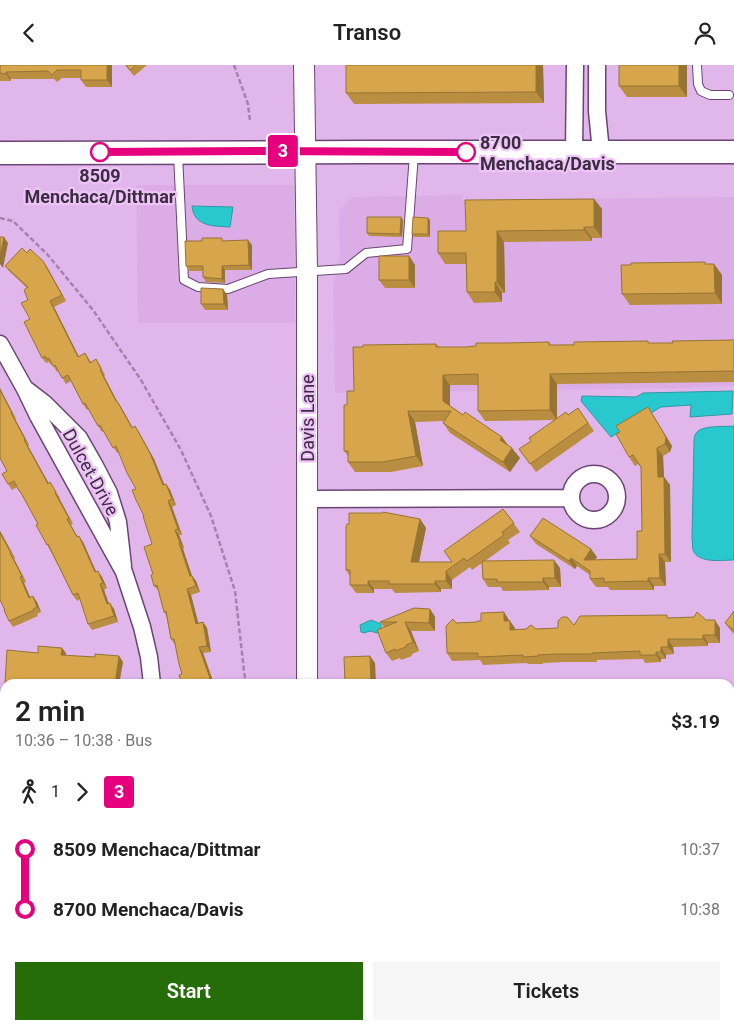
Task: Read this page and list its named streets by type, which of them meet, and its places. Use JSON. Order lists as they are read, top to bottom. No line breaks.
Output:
{"streets":{"street":["Davis Lane","Dulcet Drive"]},"places":["8509 Menchaca/Dittmar","8700 Menchaca/Davis"],"lines":["bus line 3"],"page":{"header":"Transo","on_map":"3","heading":["2 min","10:36 – 10:38 · Bus","$3.19"],"legs":["1","3"],"list":[{"name":"8509 Menchaca/Dittmar","value":"10:37"},{"name":"8700 Menchaca/Davis","value":"10:38"}],"buttons":["Start","Tickets"]}}
